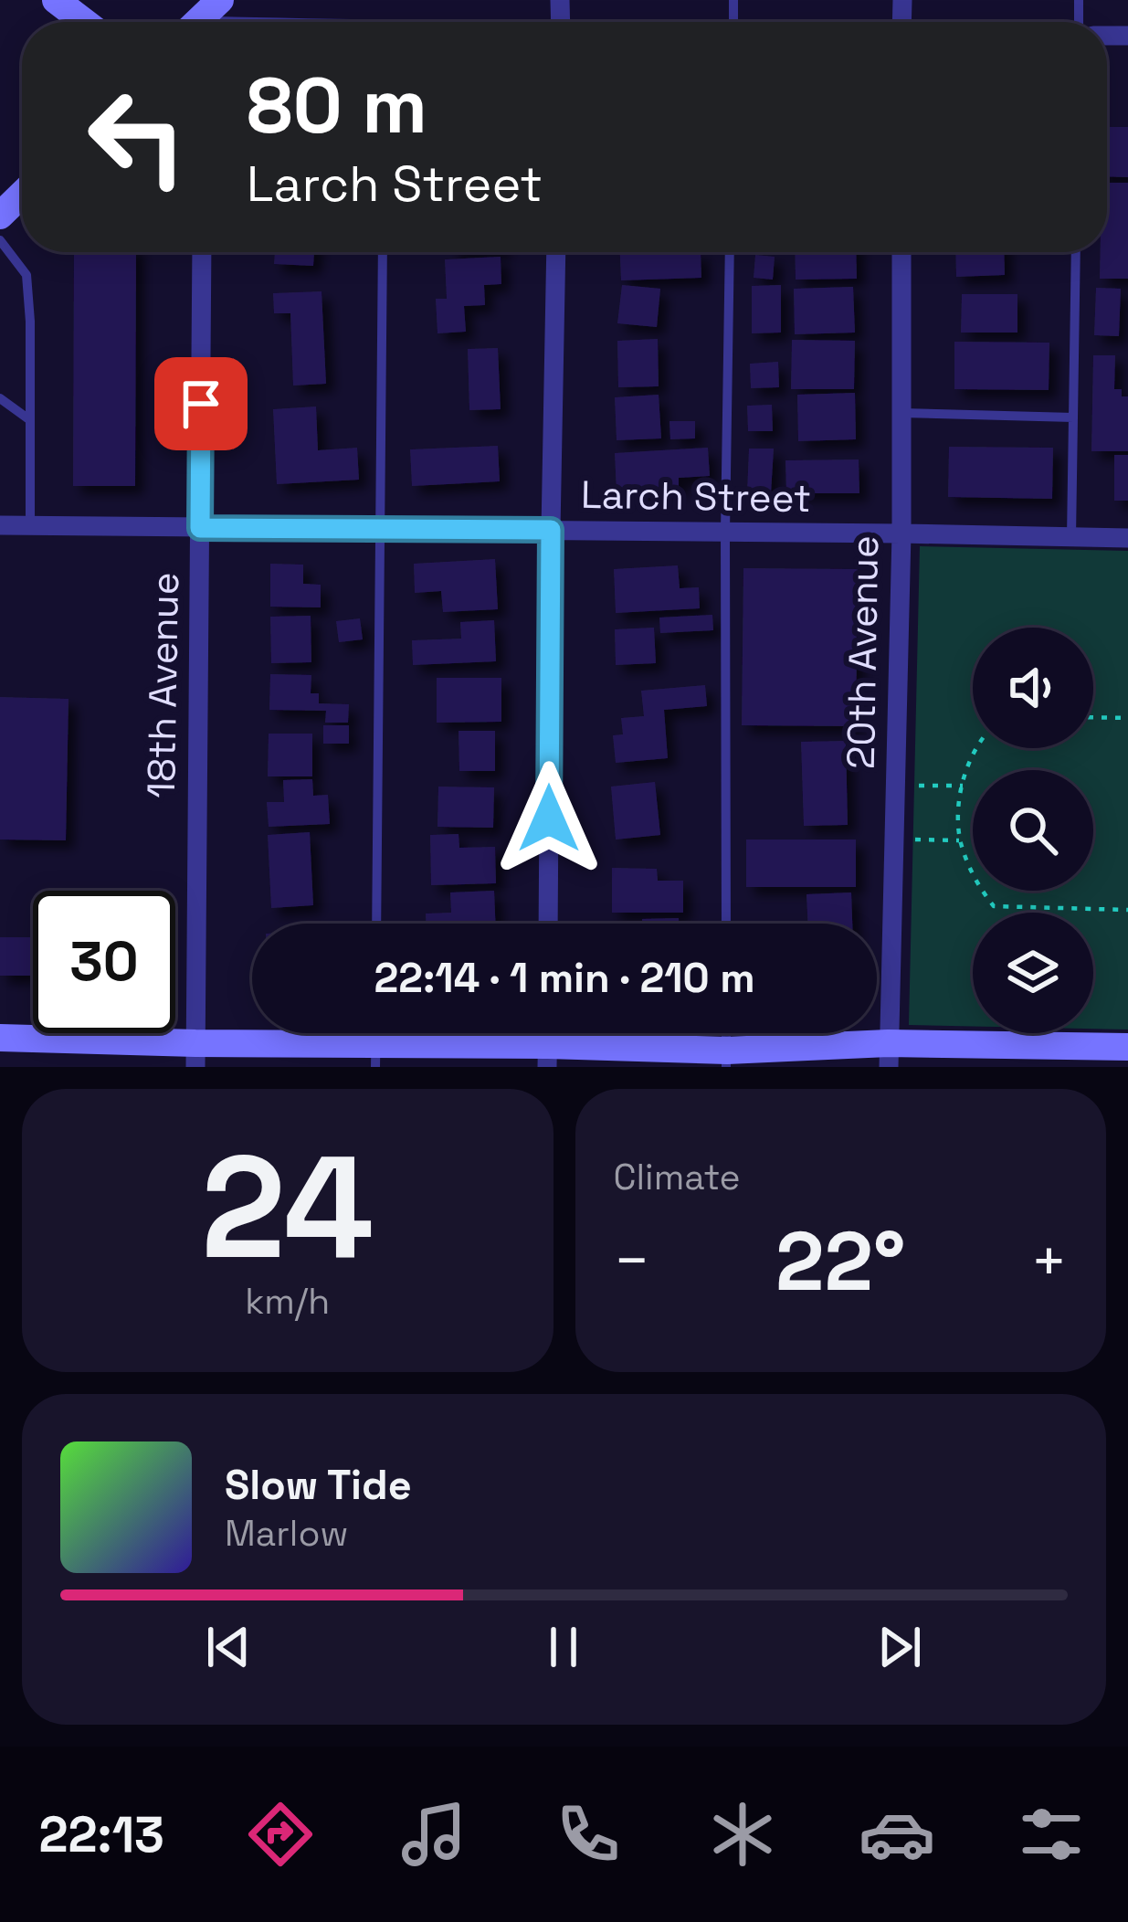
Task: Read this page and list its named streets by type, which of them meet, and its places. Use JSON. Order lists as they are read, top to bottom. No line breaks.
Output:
{"streets":{"street":["Larch Street","20th Avenue","18th Avenue"]},"crossings":[["Larch Street","20th Avenue"],["Larch Street","18th Avenue"]],"page":{"turn":["80 m","Larch Street"],"limit":"30","trip":"22:14 · 1 min · 210 m","tile":[["24","km/h"],"Climate"],"heat":["−","22°","+"],"song":["Slow Tide","Marlow"],"tabs":"22:13"}}
